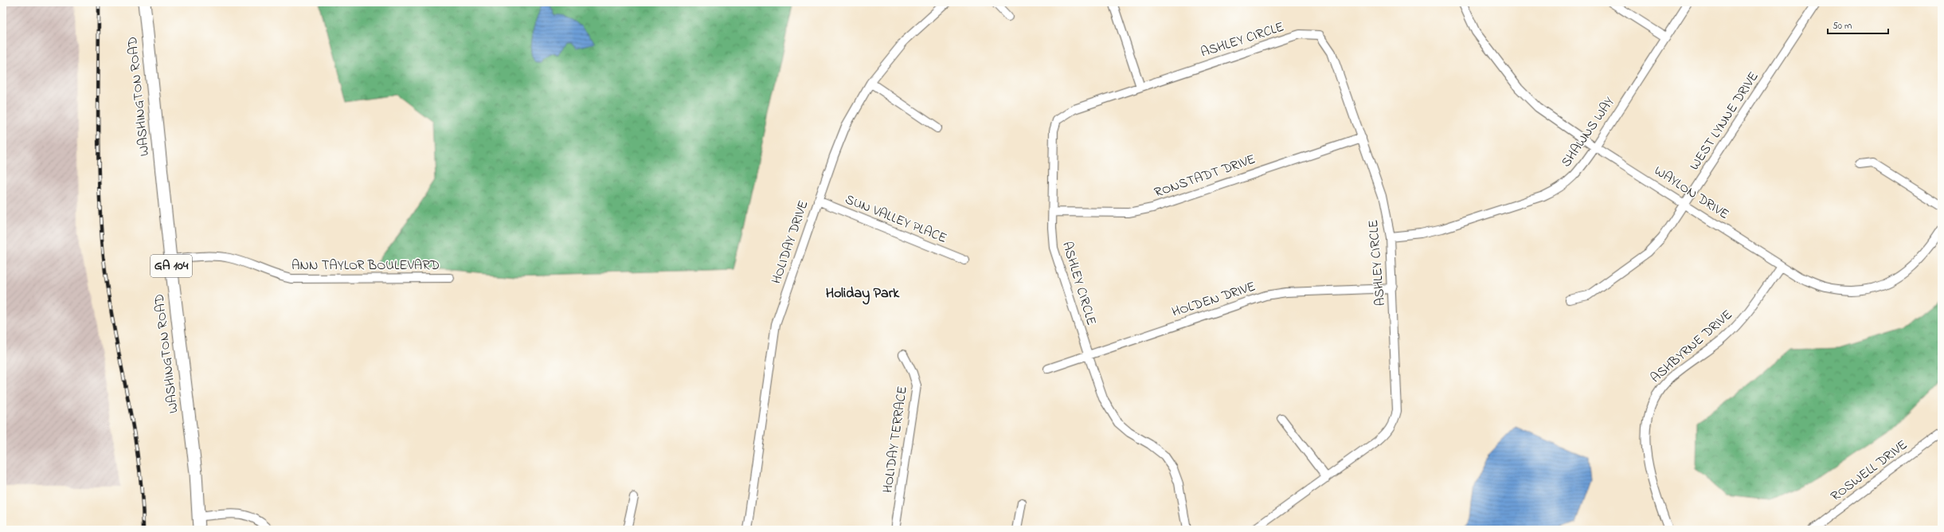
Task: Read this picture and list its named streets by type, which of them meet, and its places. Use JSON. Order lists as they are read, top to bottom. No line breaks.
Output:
{"streets":{"main road":["WASHINGTON ROAD","GA 104"],"street":["ASHLEY CIRCLE","WEST LYNNE DRIVE","SHAWNS WAY","RONSTADT DRIVE","WAYLON DRIVE","SUN VALLEY PLACE","HOLIDAY DRIVE","ANN TAYLOR BOULEVARD","HOLDEN DRIVE","ASHBYRNE DRIVE","HOLIDAY TERRACE","ROSWELL DRIVE"]},"crossings":[["ASHLEY CIRCLE","SHAWNS WAY"],["ASHLEY CIRCLE","RONSTADT DRIVE"],["ASHLEY CIRCLE","HOLDEN DRIVE"],["WASHINGTON ROAD","ANN TAYLOR BOULEVARD"],["WEST LYNNE DRIVE","WAYLON DRIVE"],["SHAWNS WAY","WAYLON DRIVE"],["WAYLON DRIVE","ASHBYRNE DRIVE"],["SUN VALLEY PLACE","HOLIDAY DRIVE"]],"districts":["Holiday Park"],"scale_bar":"50 m"}
